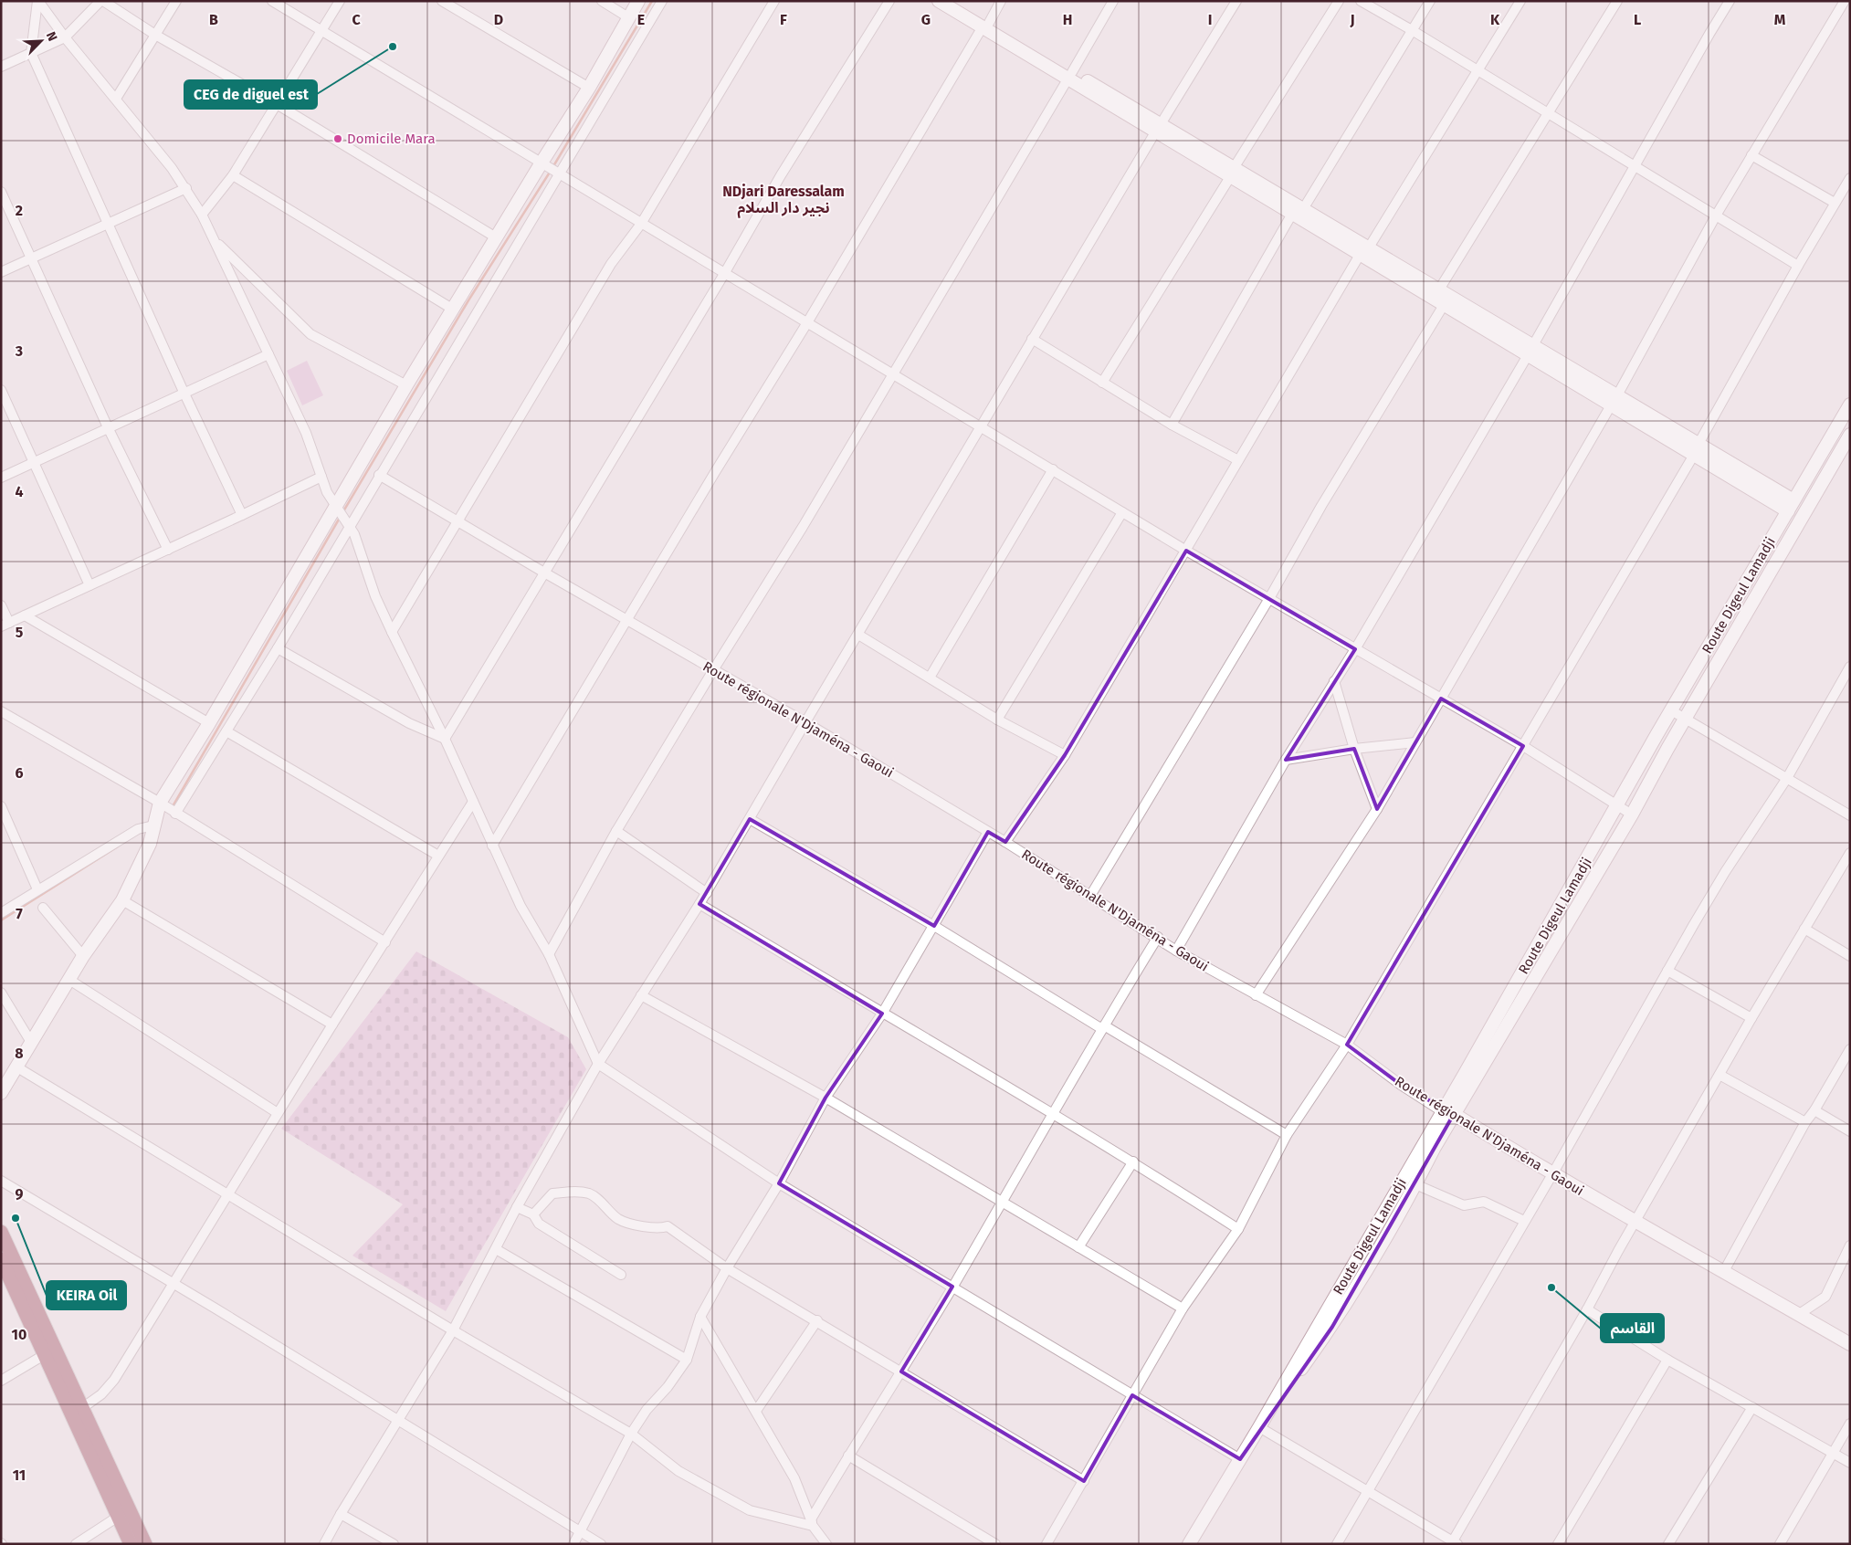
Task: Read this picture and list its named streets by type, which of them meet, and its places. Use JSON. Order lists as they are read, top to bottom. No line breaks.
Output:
{"streets":{"street":["Route Digeul Lamadji","Route régionale N'Djaména - Gaoui"]},"crossings":[["Route Digeul Lamadji","Route régionale N'Djaména - Gaoui"]],"districts":["NDjari Daressalam نجير دار السلام"],"places":["CEG de diguel est","Domicile Mara","KEIRA Oil","القاسم"],"north":"top right","grid":{"columns":["B","C","D","E","F","G","H","I","J","K","L","M"],"rows":["2","3","4","5","6","7","8","9","10","11"]}}
